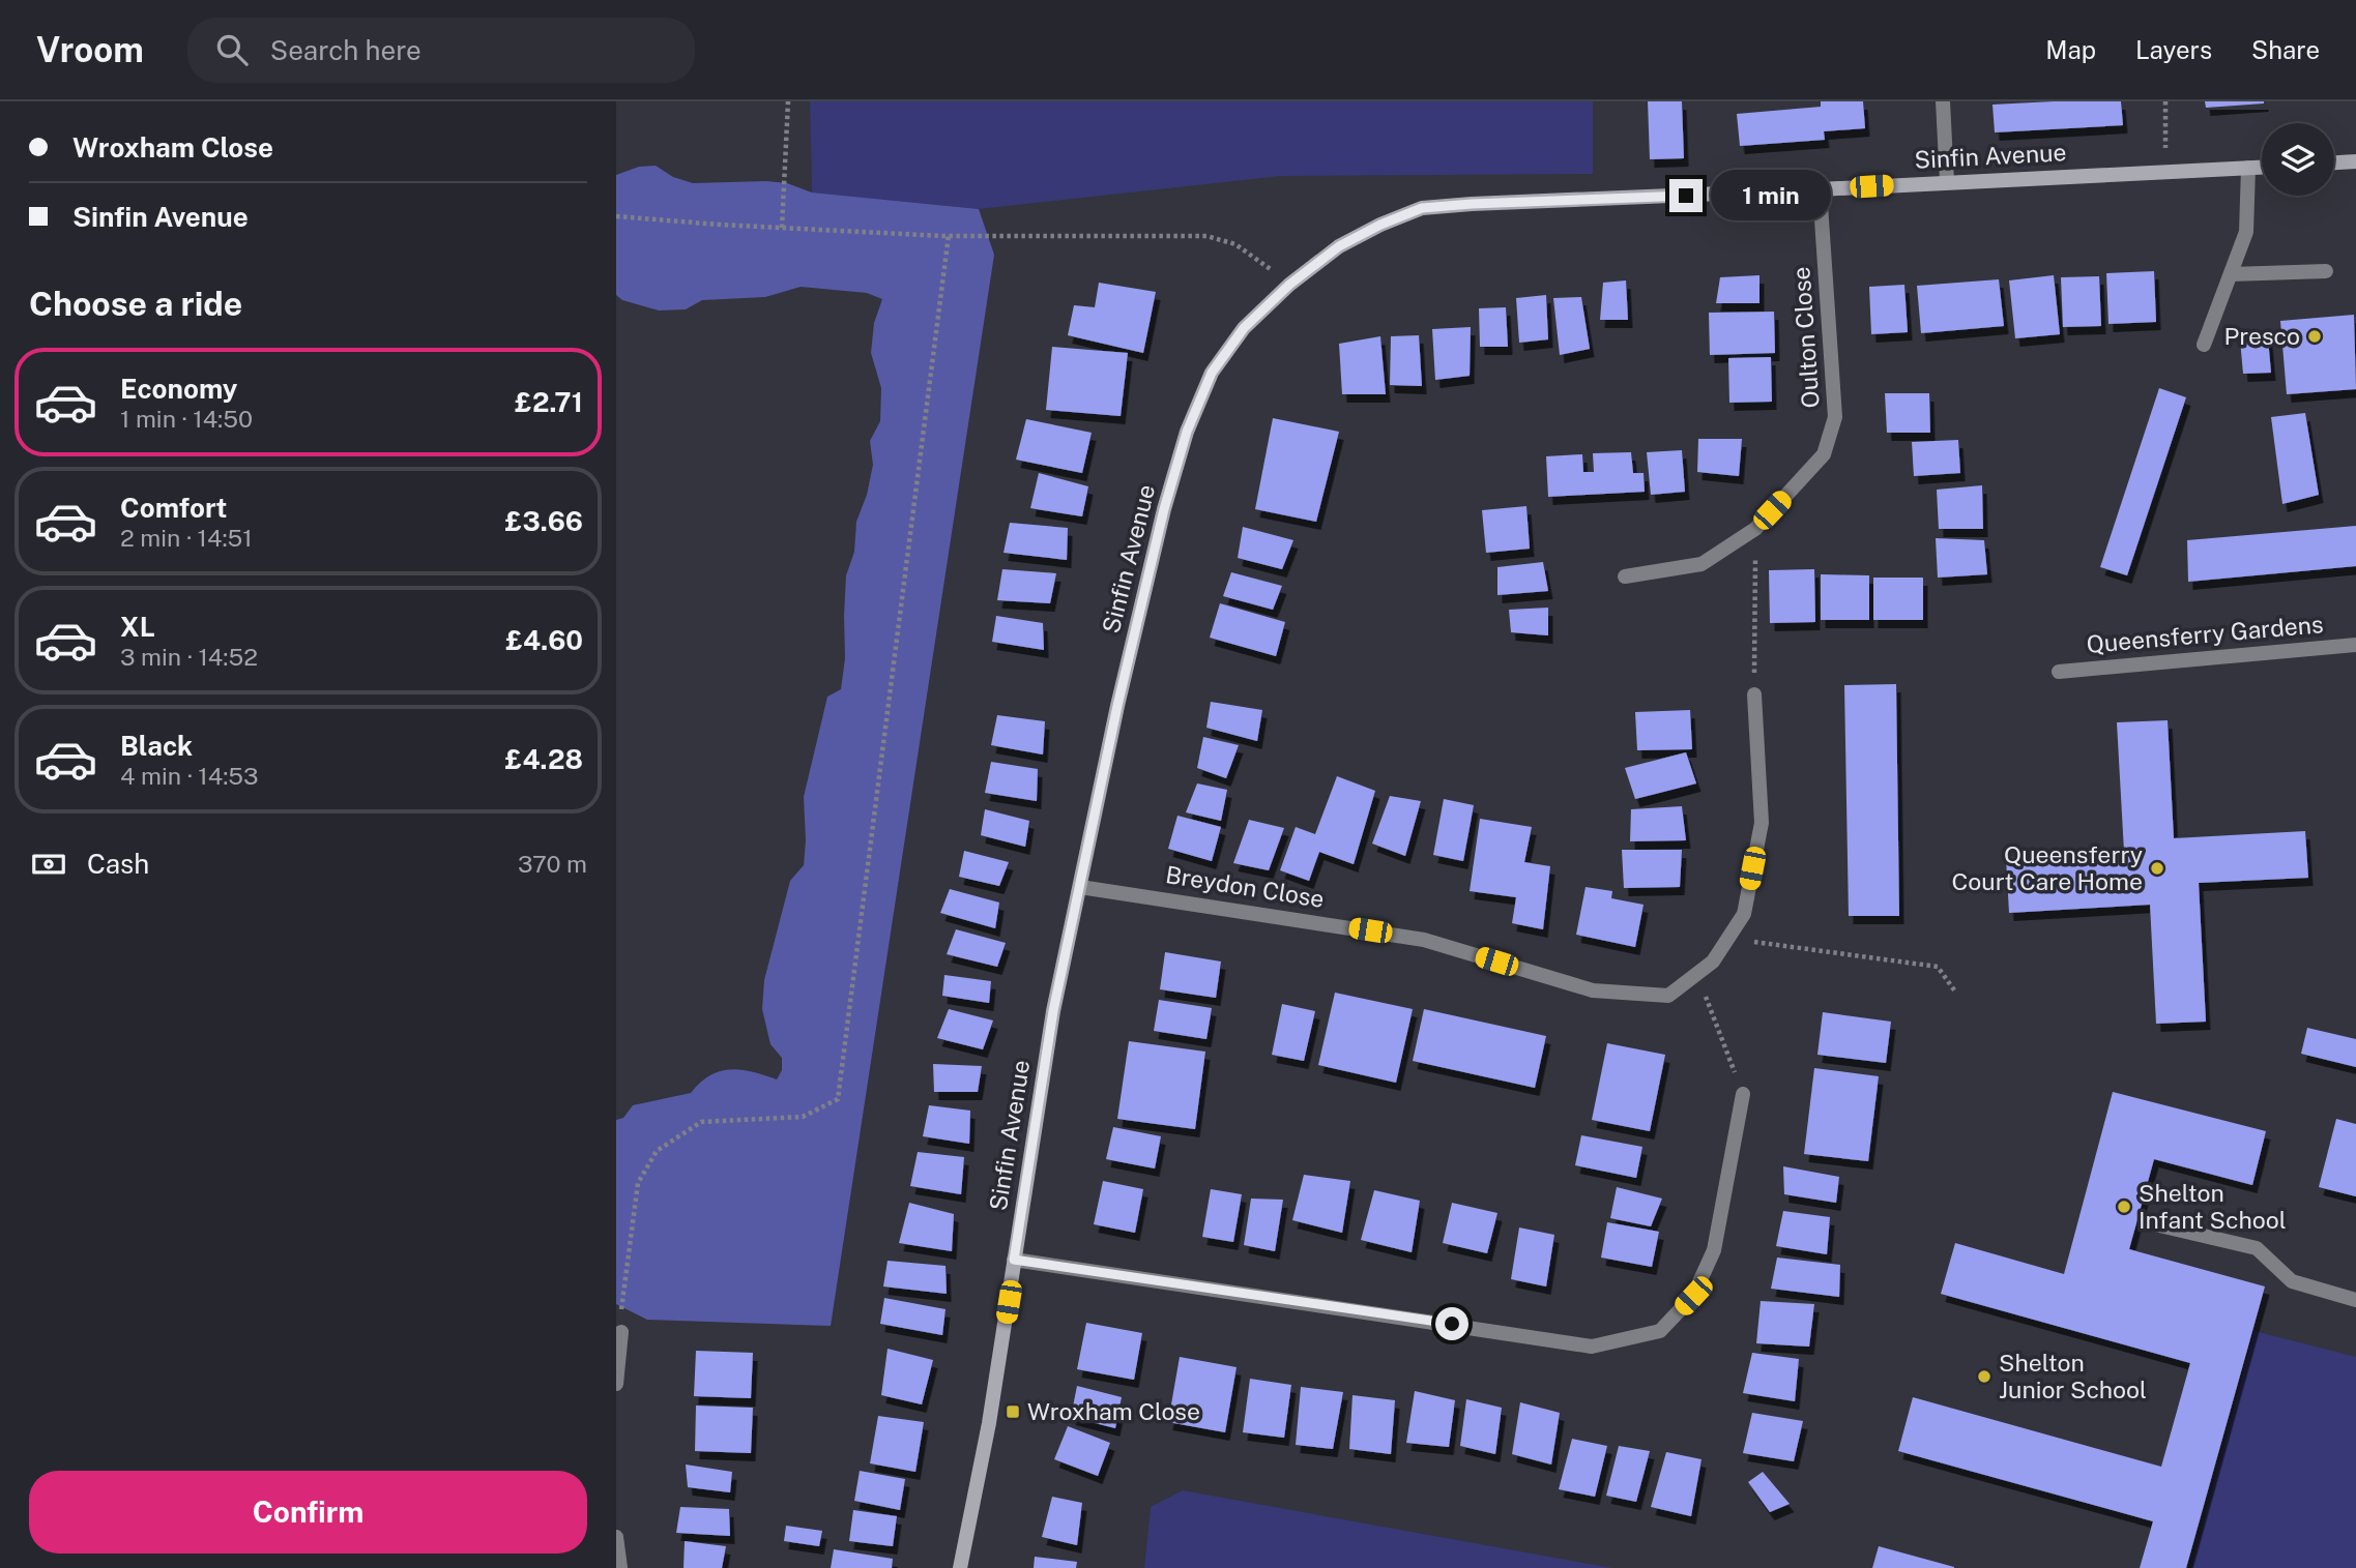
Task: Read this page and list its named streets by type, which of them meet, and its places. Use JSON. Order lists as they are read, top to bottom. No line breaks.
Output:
{"streets":{"street":["Sinfin Avenue","Oulton Close","Queensferry Gardens","Breydon Close"]},"crossings":[["Sinfin Avenue","Oulton Close"],["Sinfin Avenue","Breydon Close"]],"places":{"other":["Presco","Queensferry Court Care Home","Shelton Infant School","Shelton Junior School"],"transit":["Wroxham Close"]},"page":{"header":"Vroom","search":"Search here","nav":["Map","Layers","Share"],"banner":["Wroxham Close","Sinfin Avenue"],"bubble":"1 min","heading":"Choose a ride","list":[{"name":"Economy","note":"1 min · 14:50","value":"£2.71"},{"name":"Comfort","note":"2 min · 14:51","value":"£3.66"},{"name":"XL","note":"3 min · 14:52","value":"£4.60"},{"name":"Black","note":"4 min · 14:53","value":"£4.28"}],"pay":["Cash","370 m"],"buttons":"Confirm"}}
